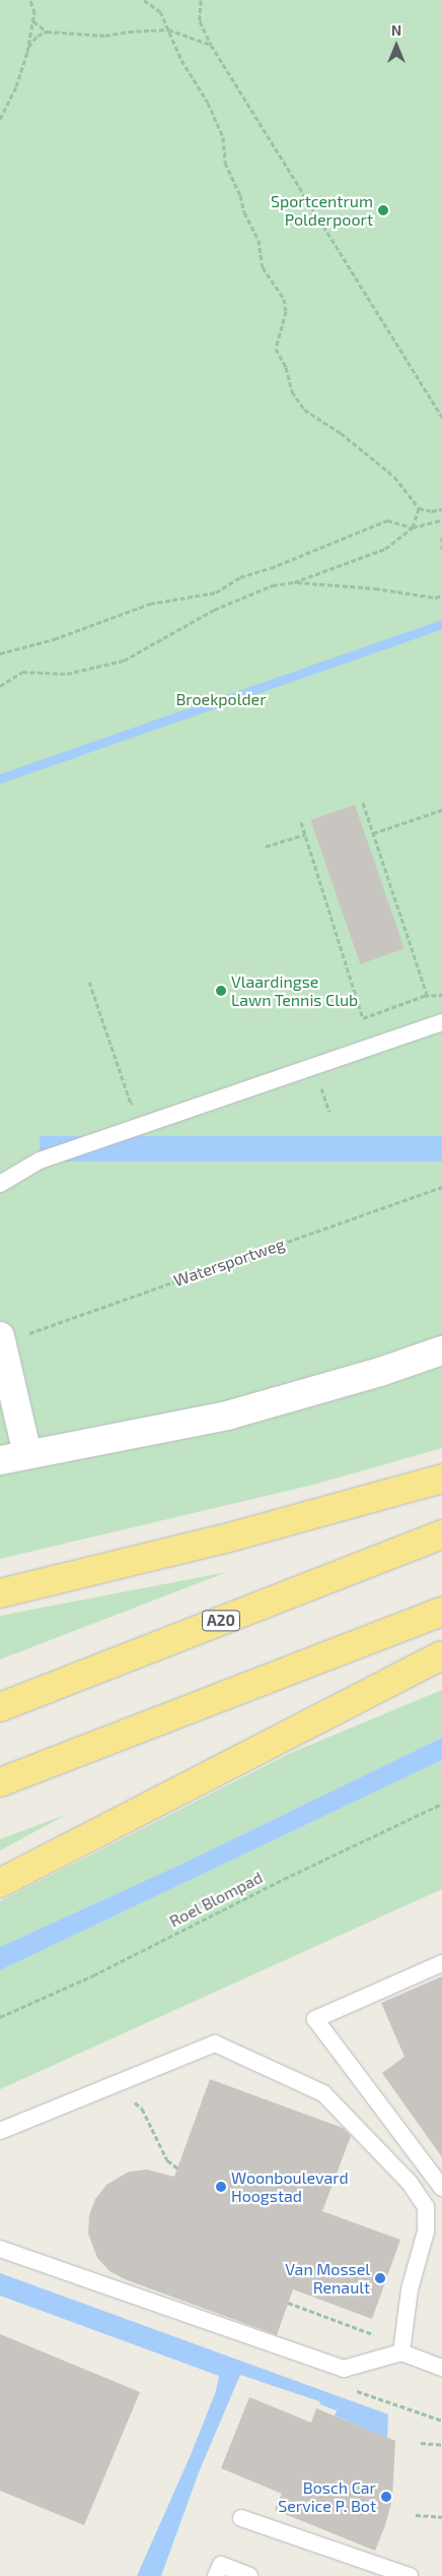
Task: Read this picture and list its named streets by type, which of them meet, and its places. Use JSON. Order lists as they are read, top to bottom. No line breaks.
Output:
{"streets":{"highway":["A20"],"path":["Watersportweg","Roel Blompad"]},"parks":["Broekpolder"],"places":["Sportcentrum Polderpoort","Vlaardingse Lawn Tennis Club","Woonboulevard Hoogstad","Van Mossel Renault","Bosch Car Service P. Bot"],"north":"top"}
